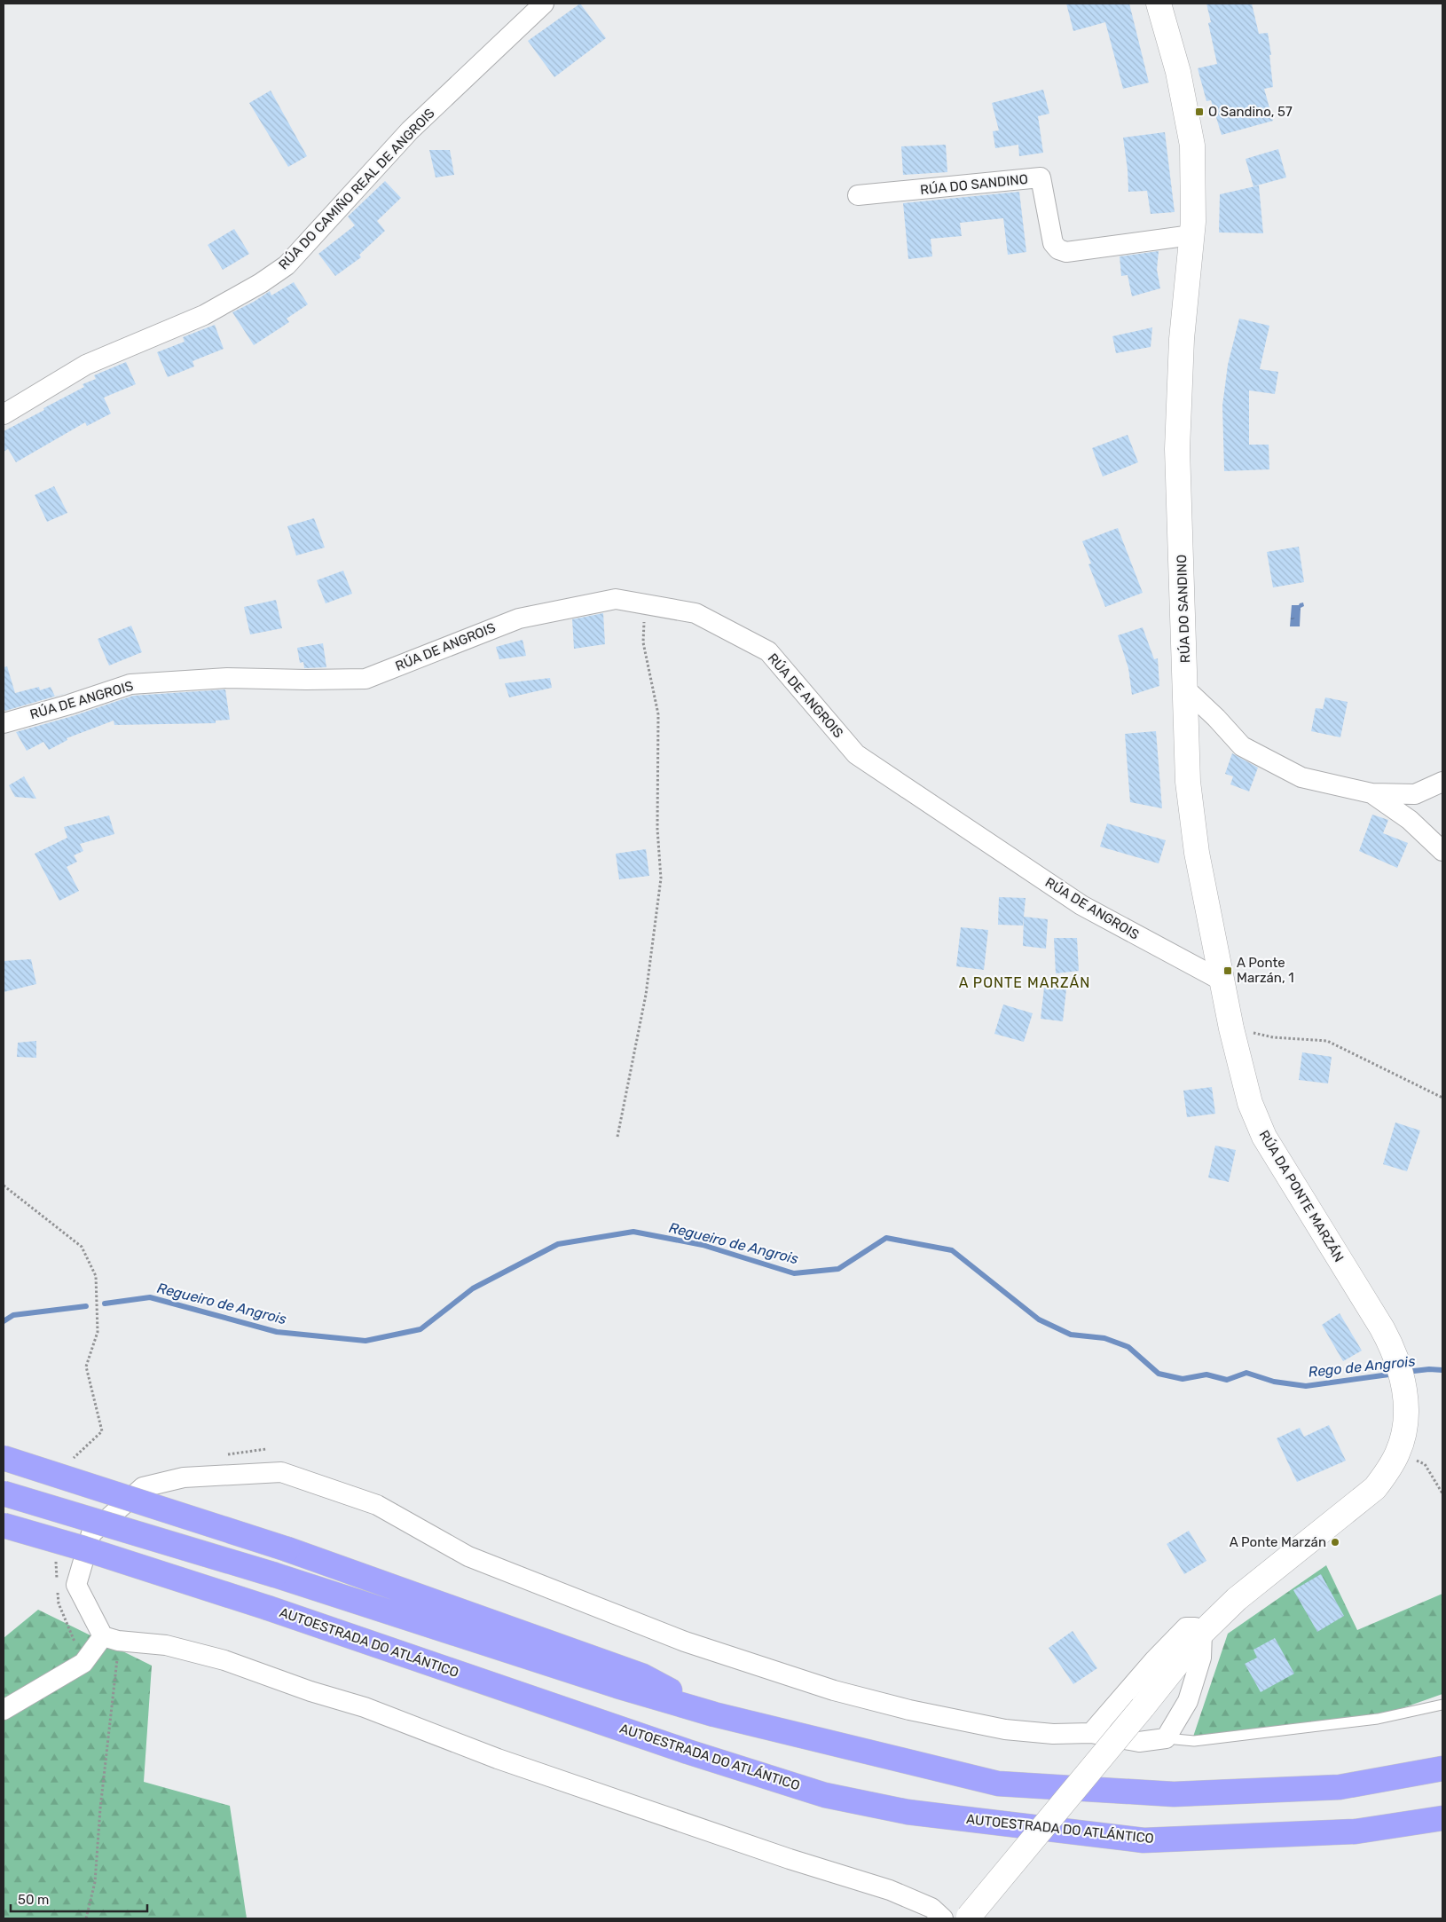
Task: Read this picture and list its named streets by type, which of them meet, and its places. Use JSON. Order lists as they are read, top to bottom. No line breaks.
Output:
{"streets":{"highway":["AUTOESTRADA DO ATLÁNTICO"],"street":["RÚA DO SANDINO","RÚA DO CAMIÑO REAL DE ANGROIS","RÚA DE ANGROIS","RÚA DA PONTE MARZÁN"]},"crossings":[["RÚA DO SANDINO","RÚA DE ANGROIS"],["RÚA DO SANDINO","RÚA DA PONTE MARZÁN"],["RÚA DE ANGROIS","RÚA DA PONTE MARZÁN"]],"districts":["A PONTE MARZÁN"],"water":["Regueiro de Angrois","Rego de Angrois"],"places":{"transit":["O Sandino, 57","A Ponte Marzán, 1"],"other":["A Ponte Marzán"]},"scale_bar":"50 m"}
